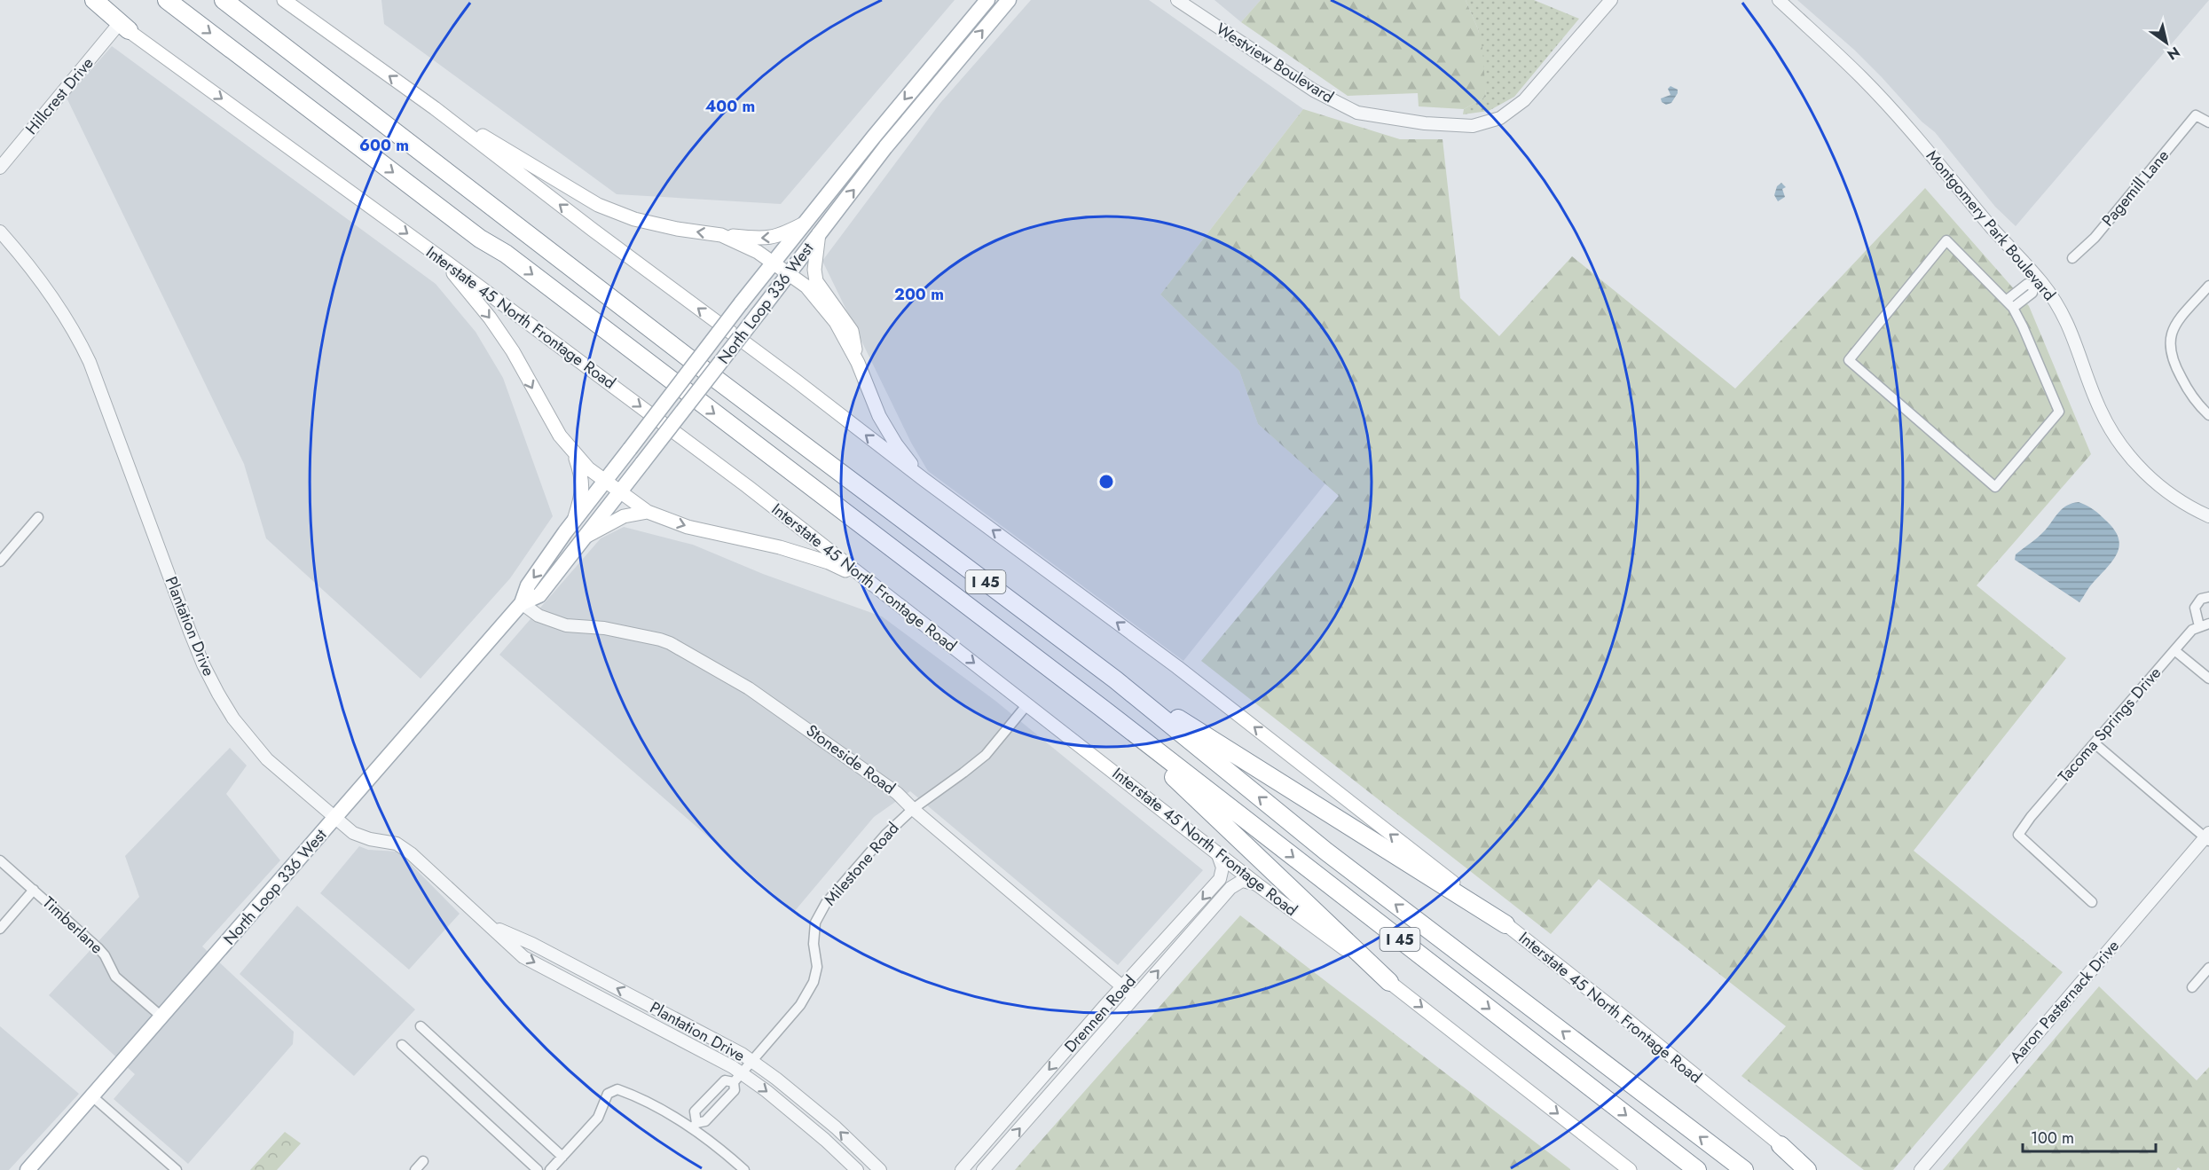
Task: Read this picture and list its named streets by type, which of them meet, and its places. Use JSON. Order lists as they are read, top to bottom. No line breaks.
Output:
{"streets":{"highway":["I 45"],"main road":["North Loop 336 West","Interstate 45 North Frontage Road"],"street":["Westview Boulevard","Hillcrest Drive","Pagemill Lane","Montgomery Park Boulevard","Plantation Drive","Tacoma Springs Drive","Stoneside Road","Milestone Road","Timberlane","Aaron Pasternack Drive","Drennen Road"]},"crossings":[["Hillcrest Drive","Interstate 45 North Frontage Road"],["North Loop 336 West","Plantation Drive"],["North Loop 336 West","Stoneside Road"],["North Loop 336 West","Timberlane"],["Interstate 45 North Frontage Road","Milestone Road"],["Interstate 45 North Frontage Road","Drennen Road"],["Plantation Drive","Milestone Road"],["Stoneside Road","Milestone Road"],["Stoneside Road","Drennen Road"]],"scale_bar":"100 m","north":"bottom right","rings":["400 m","600 m","200 m"]}
